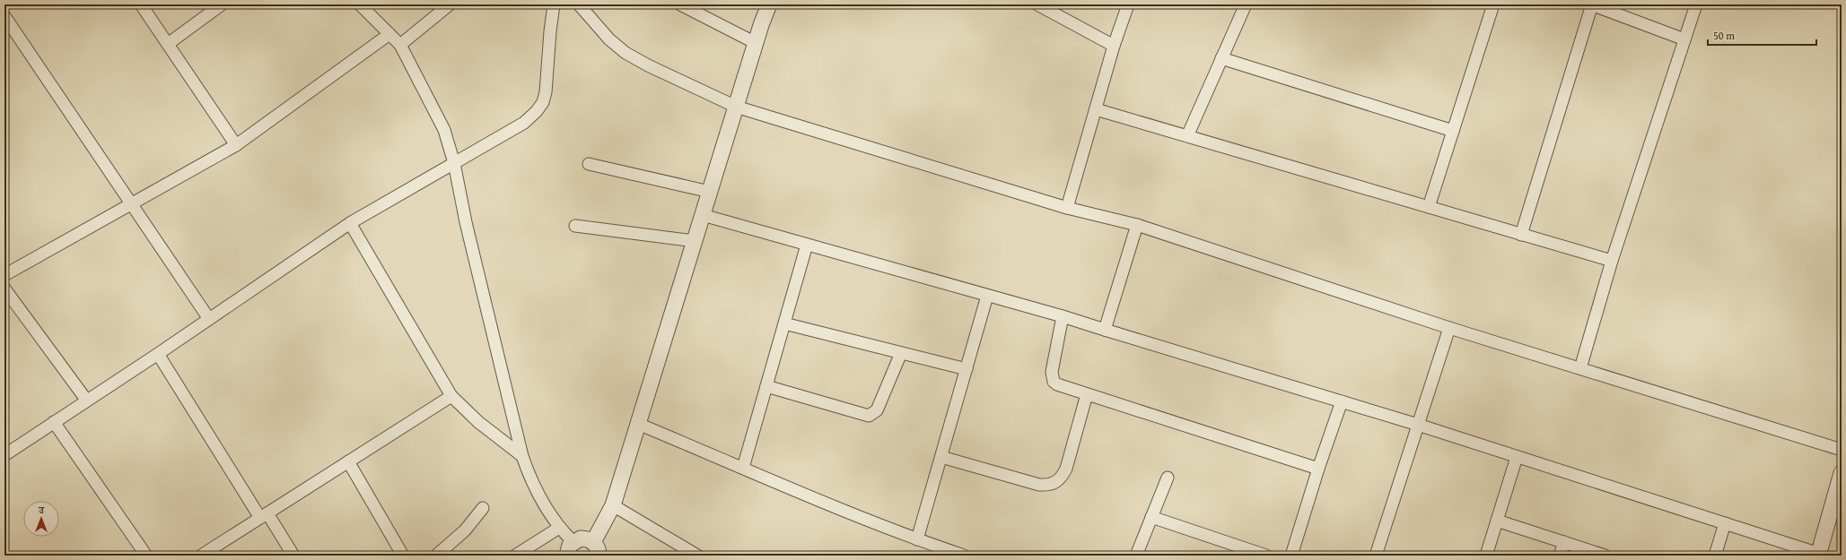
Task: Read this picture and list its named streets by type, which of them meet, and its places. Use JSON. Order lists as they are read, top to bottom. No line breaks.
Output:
{"scale_bar":"50 m","north":"top"}
